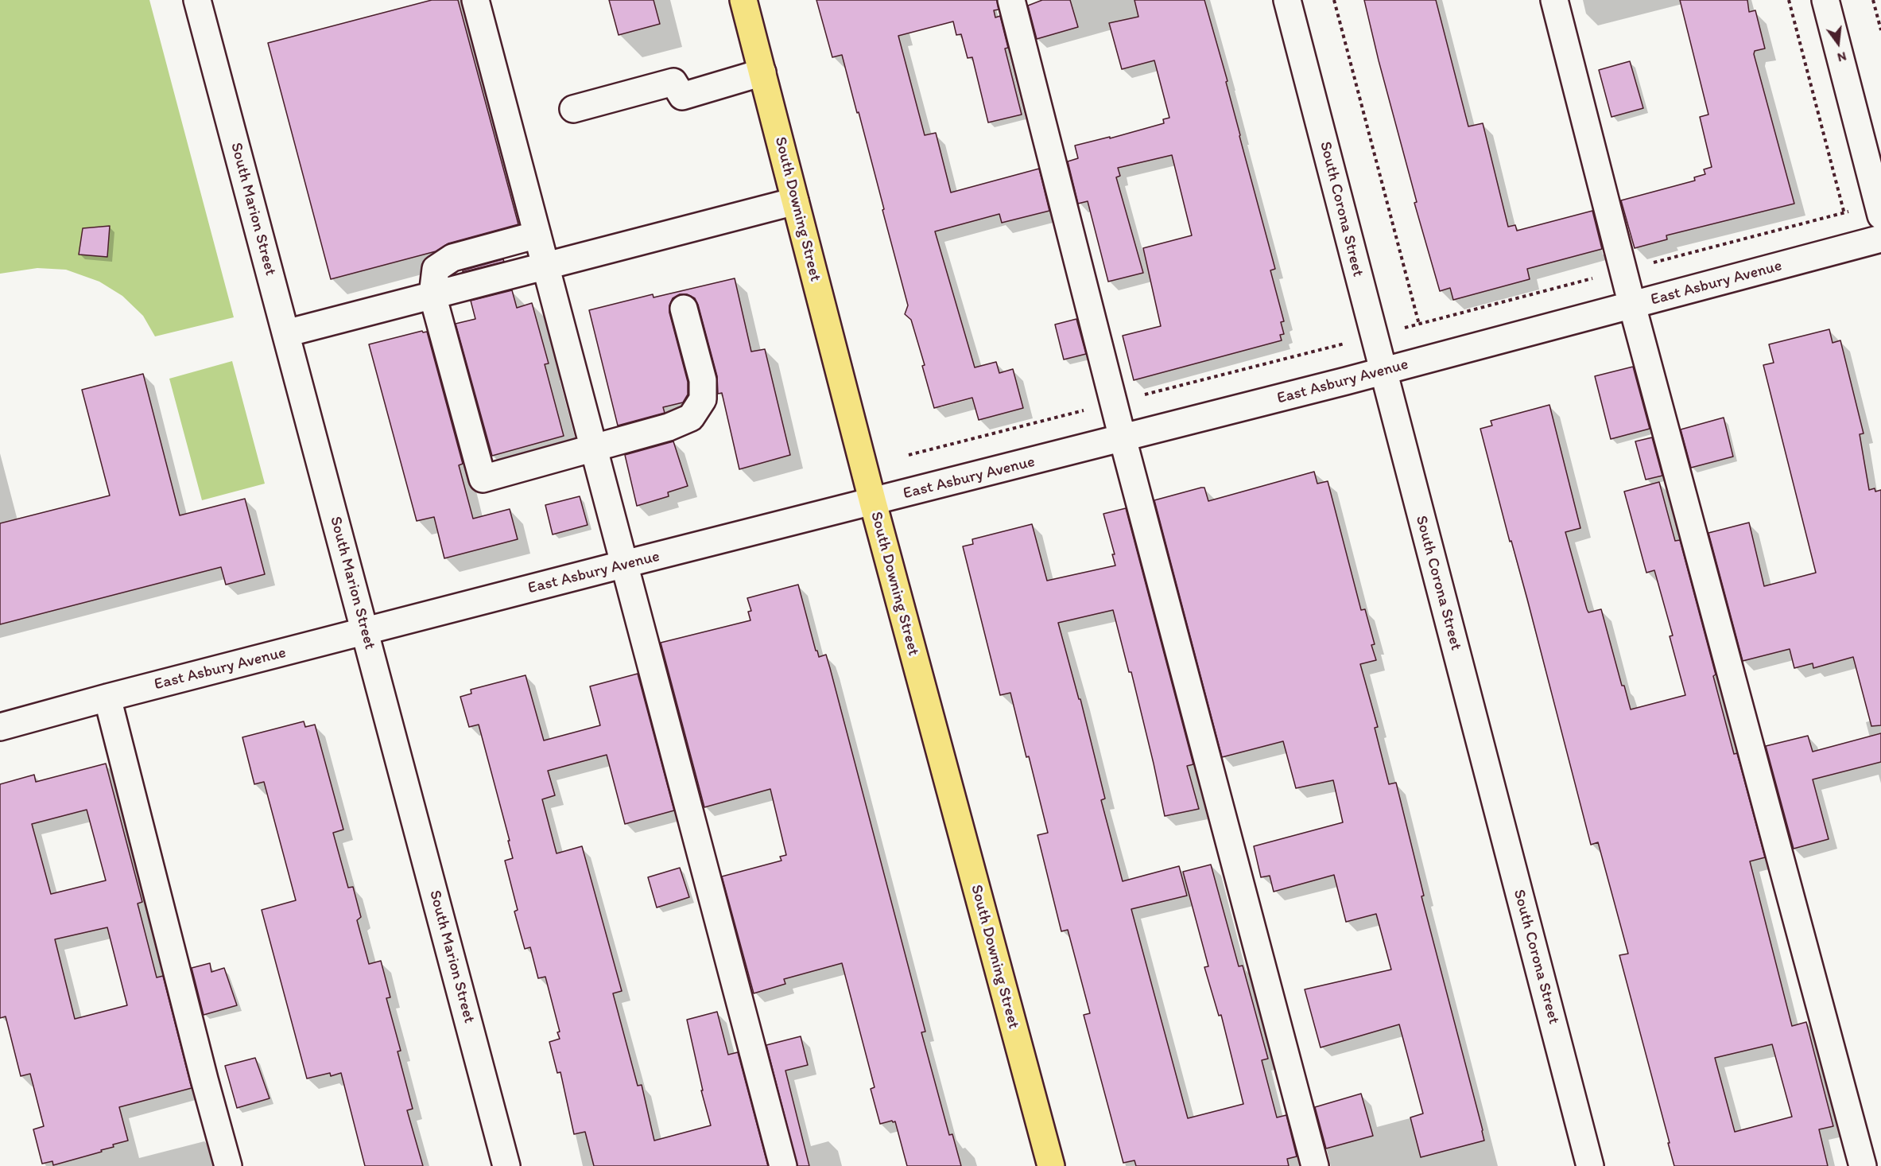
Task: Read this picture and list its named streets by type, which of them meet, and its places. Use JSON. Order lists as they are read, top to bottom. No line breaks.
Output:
{"streets":{"main road":["South Downing Street"],"street":["South Marion Street","South Corona Street","East Asbury Avenue"]},"crossings":[["South Marion Street","East Asbury Avenue"],["South Downing Street","East Asbury Avenue"],["South Corona Street","East Asbury Avenue"]],"north":"bottom"}
